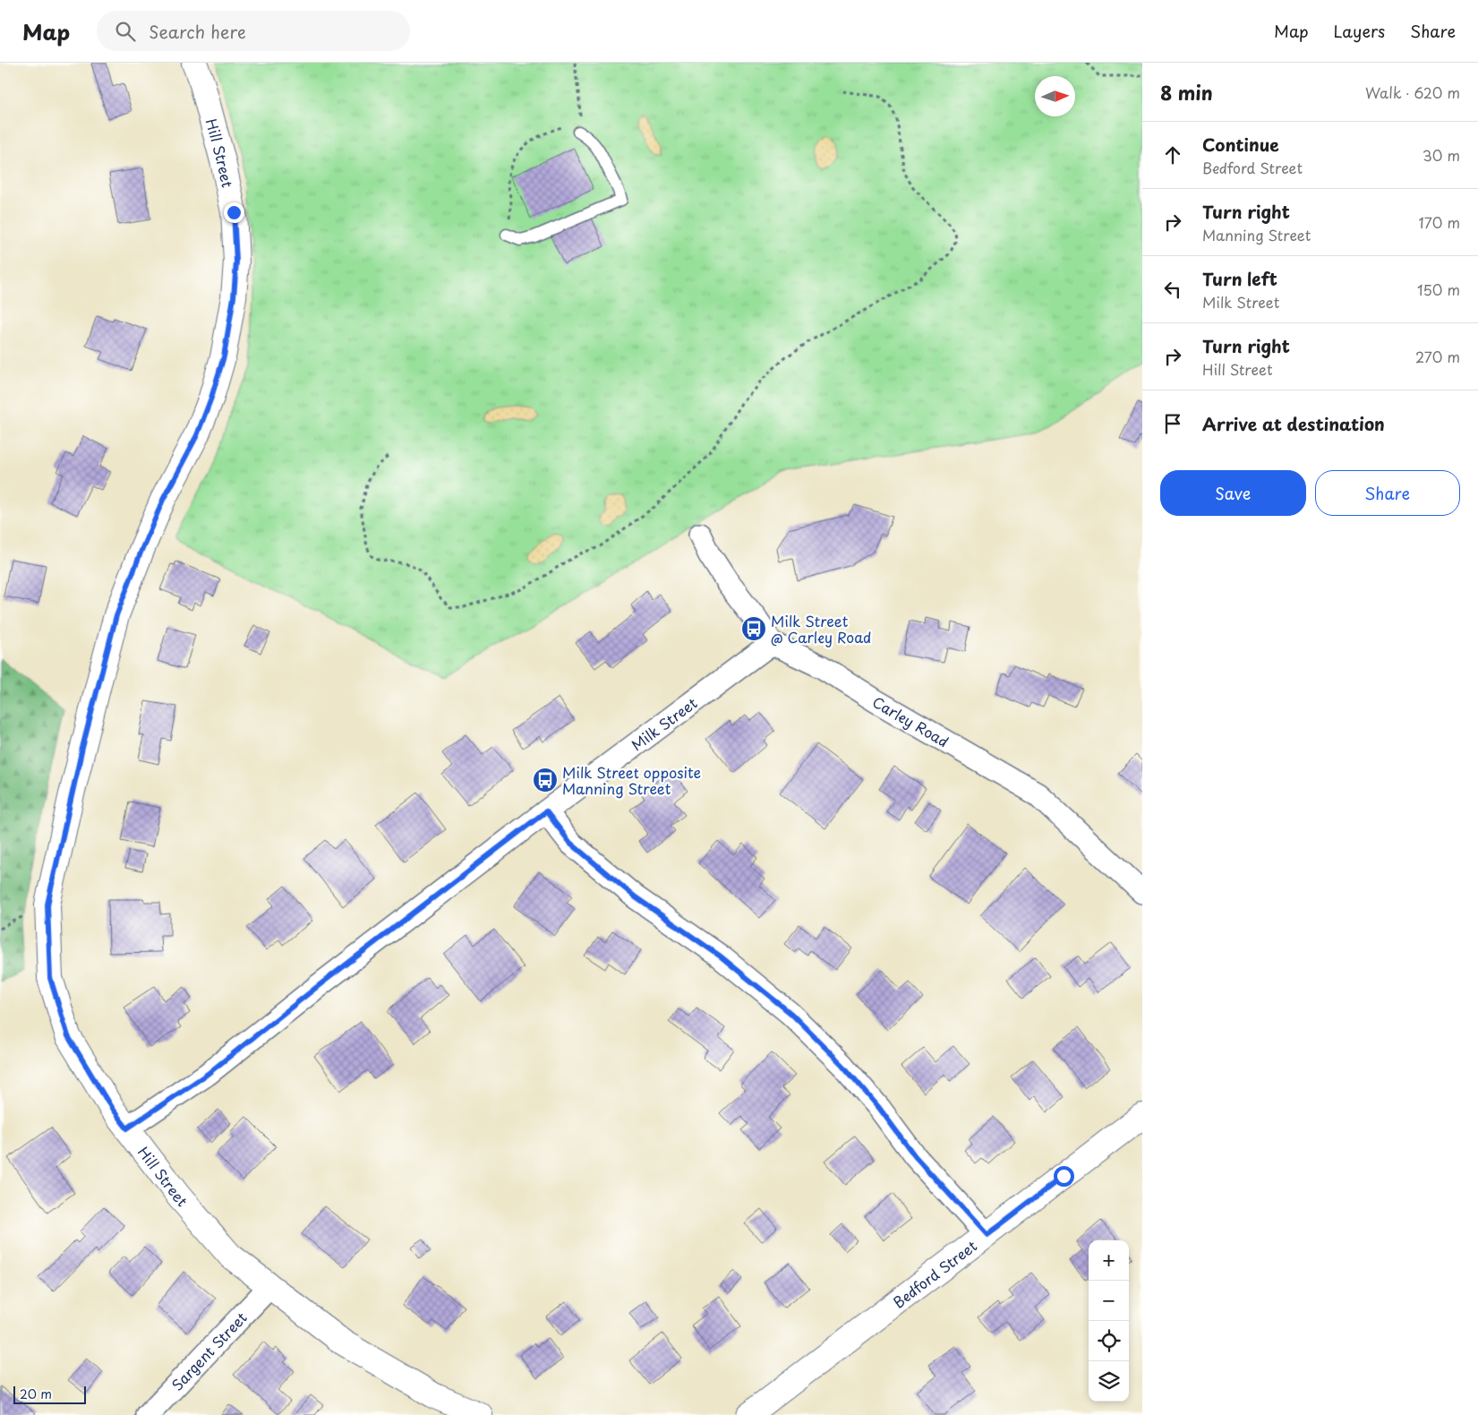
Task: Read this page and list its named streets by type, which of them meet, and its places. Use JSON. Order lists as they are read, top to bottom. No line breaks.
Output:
{"streets":{"street":["Hill Street","Carley Road","Milk Street","Bedford Street","Sargent Street"]},"crossings":[["Hill Street","Milk Street"],["Hill Street","Sargent Street"],["Carley Road","Milk Street"]],"places":{"bus stop":["Milk Street @ Carley Road","Milk Street opposite Manning Street"]},"scale_bar":"20 m","north":"right","page":{"header":"Map","search":"Search here","nav":["Map","Layers","Share"],"heading":["8 min","Walk · 620 m"],"list":[["Continue","Bedford Street","30 m"],["Turn right","Manning Street","170 m"],["Turn left","Milk Street","150 m"],["Turn right","Hill Street","270 m"],"Arrive at destination"],"buttons":["Save","Share"],"map_buttons":["+","−"],"scale":"20 m"}}
